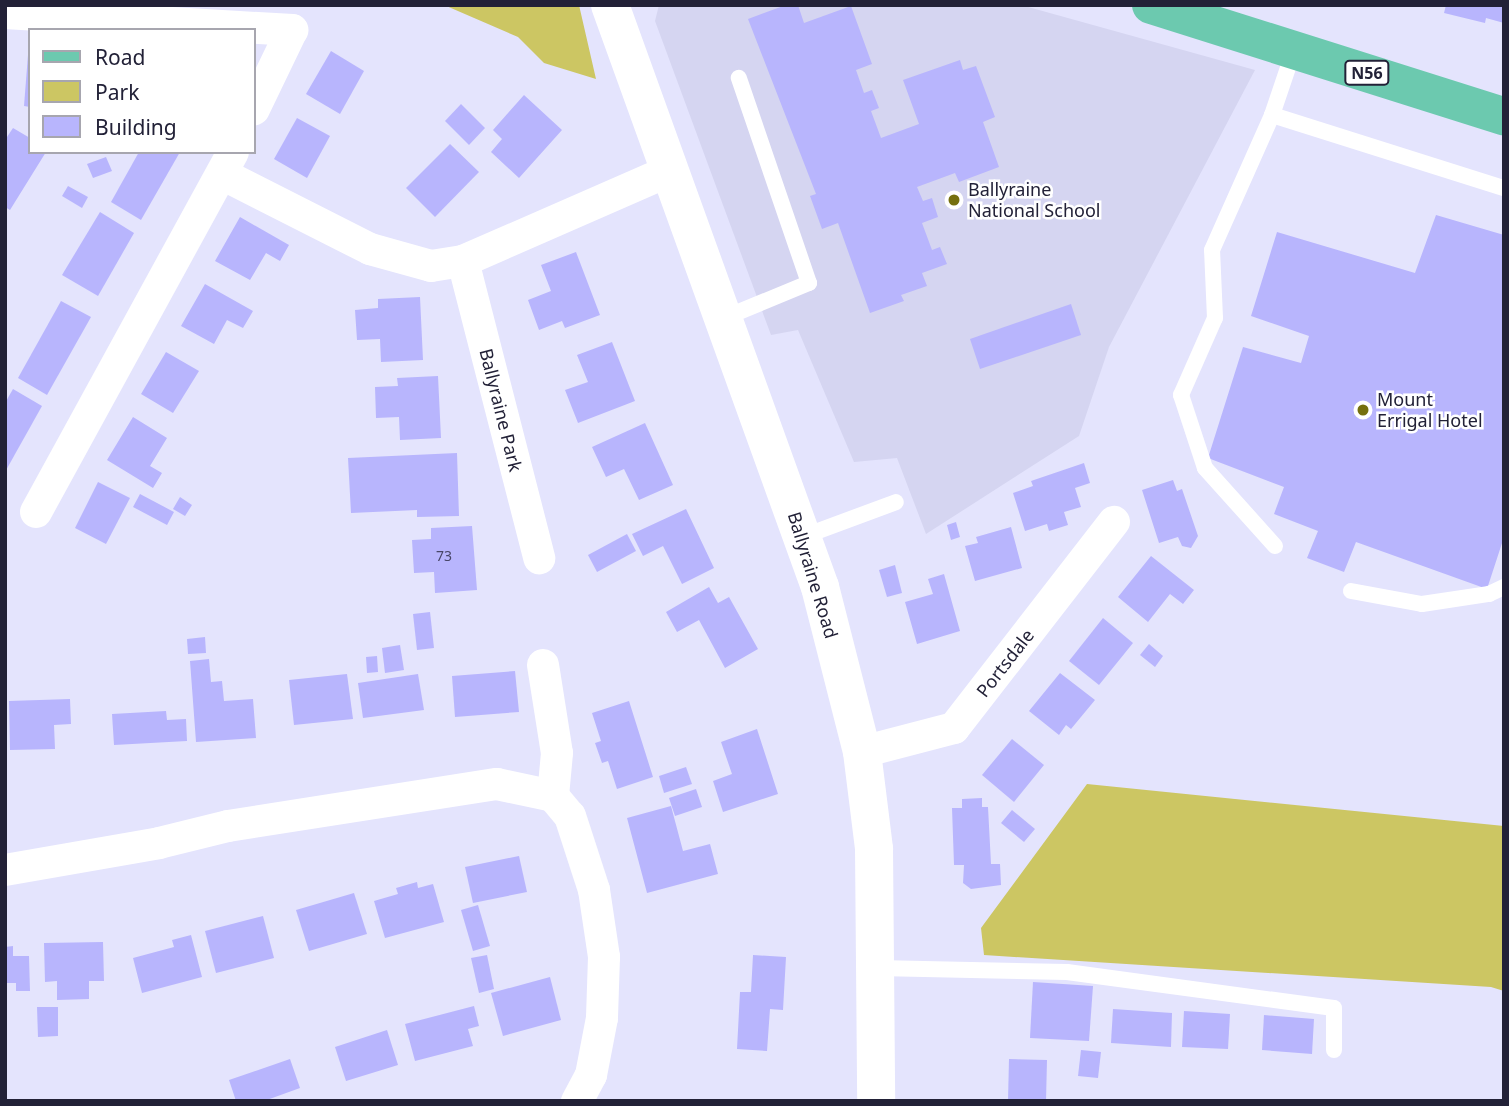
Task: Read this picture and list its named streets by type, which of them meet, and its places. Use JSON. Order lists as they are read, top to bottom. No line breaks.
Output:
{"streets":{"main road":["N56","Ballyraine Road"],"street":["Ballyraine Park","Portsdale"]},"crossings":[["Ballyraine Road","Portsdale"]],"places":["Ballyraine National School","Mount Errigal Hotel"],"house_numbers":["73"],"legend":["Road","Park","Building"]}
